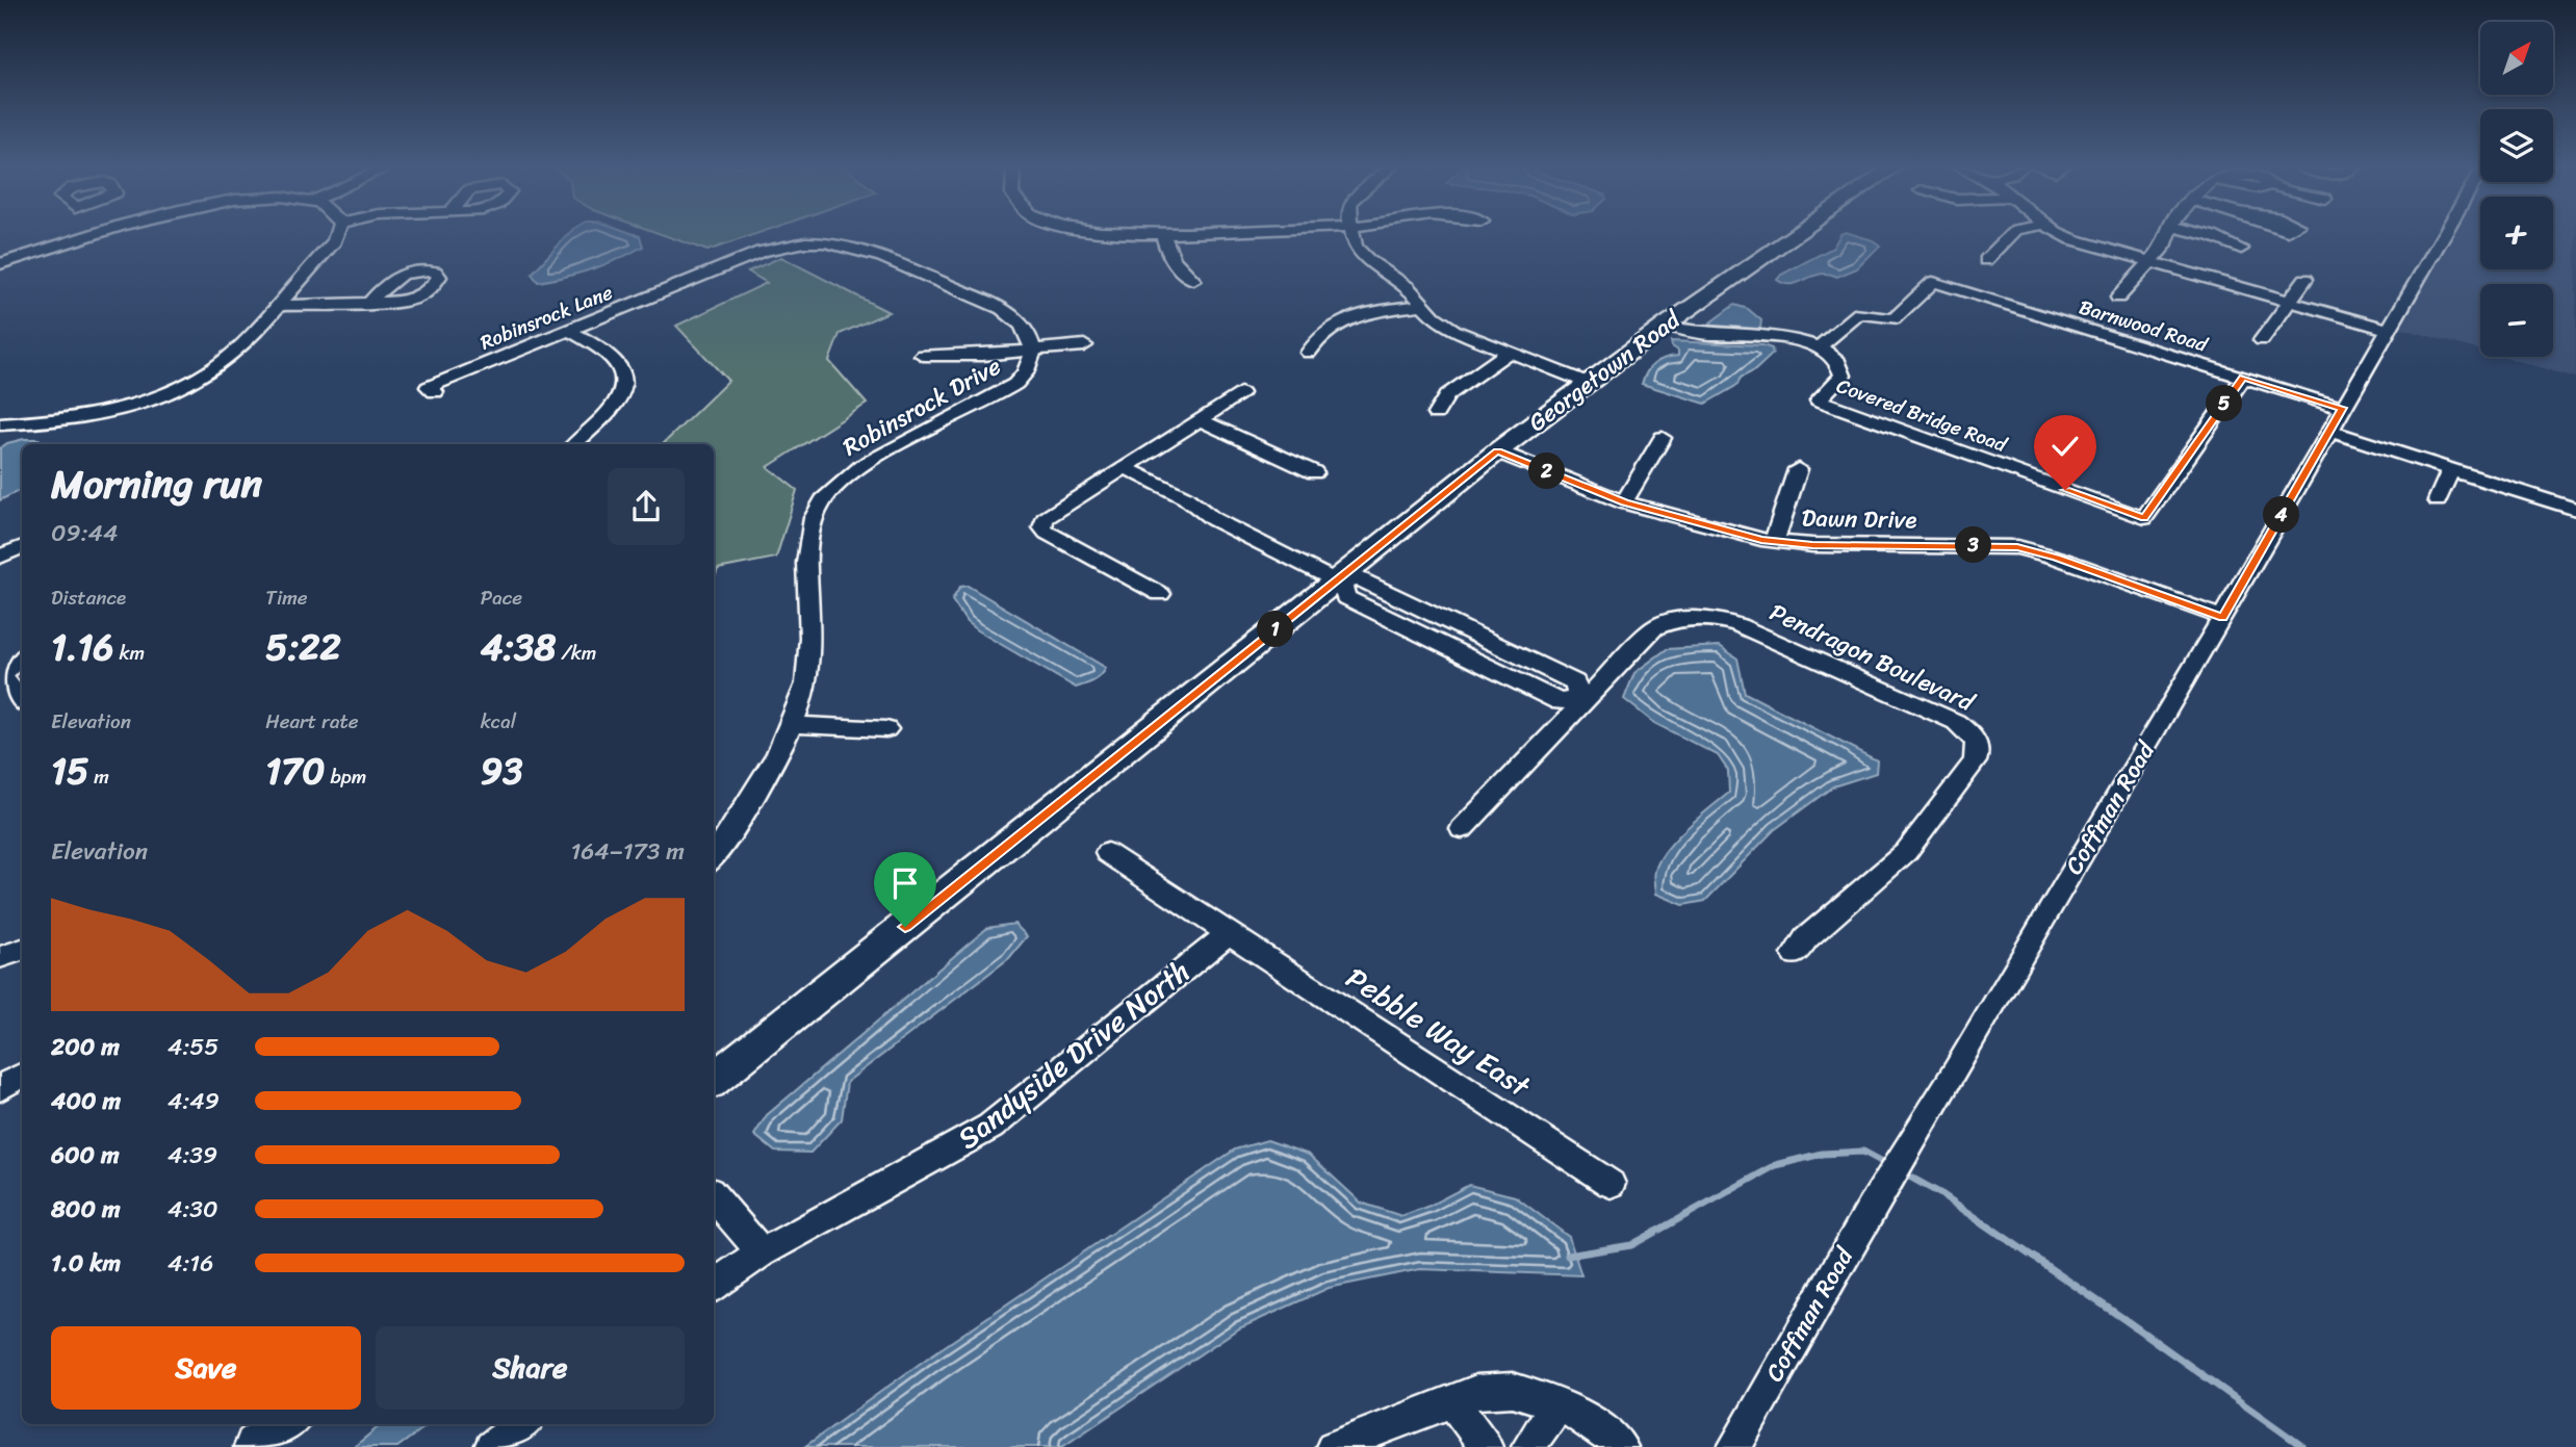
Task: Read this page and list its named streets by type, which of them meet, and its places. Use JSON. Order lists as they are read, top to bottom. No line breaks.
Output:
{"streets":{"main road":["Georgetown Road"],"street":["Robinsrock Lane","Barnwood Road","Robinsrock Drive","Covered Bridge Road","Dawn Drive","Pendragon Boulevard","Coffman Road","Pebble Way East","Sandyside Drive North"]},"crossings":[["Robinsrock Lane","Robinsrock Drive"],["Barnwood Road","Covered Bridge Road"],["Barnwood Road","Coffman Road"],["Georgetown Road","Covered Bridge Road"],["Georgetown Road","Dawn Drive"],["Dawn Drive","Coffman Road"],["Pebble Way East","Sandyside Drive North"]],"north":"top right","page":{"map_buttons":["+","−"],"pins":["5","2","4","3","1"],"heading":["Morning run","09:44"],"stats":[["Distance","1.16 km"],["Time","5:22"],["Pace","4:38 /km"],["Elevation","15 m"],["Heart rate","170 bpm"],["kcal","93"]],"chart":["Elevation","164–173 m"],"list":[{"name":"200 m","note":"4:55"},{"name":"400 m","note":"4:49"},{"name":"600 m","note":"4:39"},{"name":"800 m","note":"4:30"},{"name":"1.0 km","note":"4:16"}],"buttons":["Save","Share"]}}
